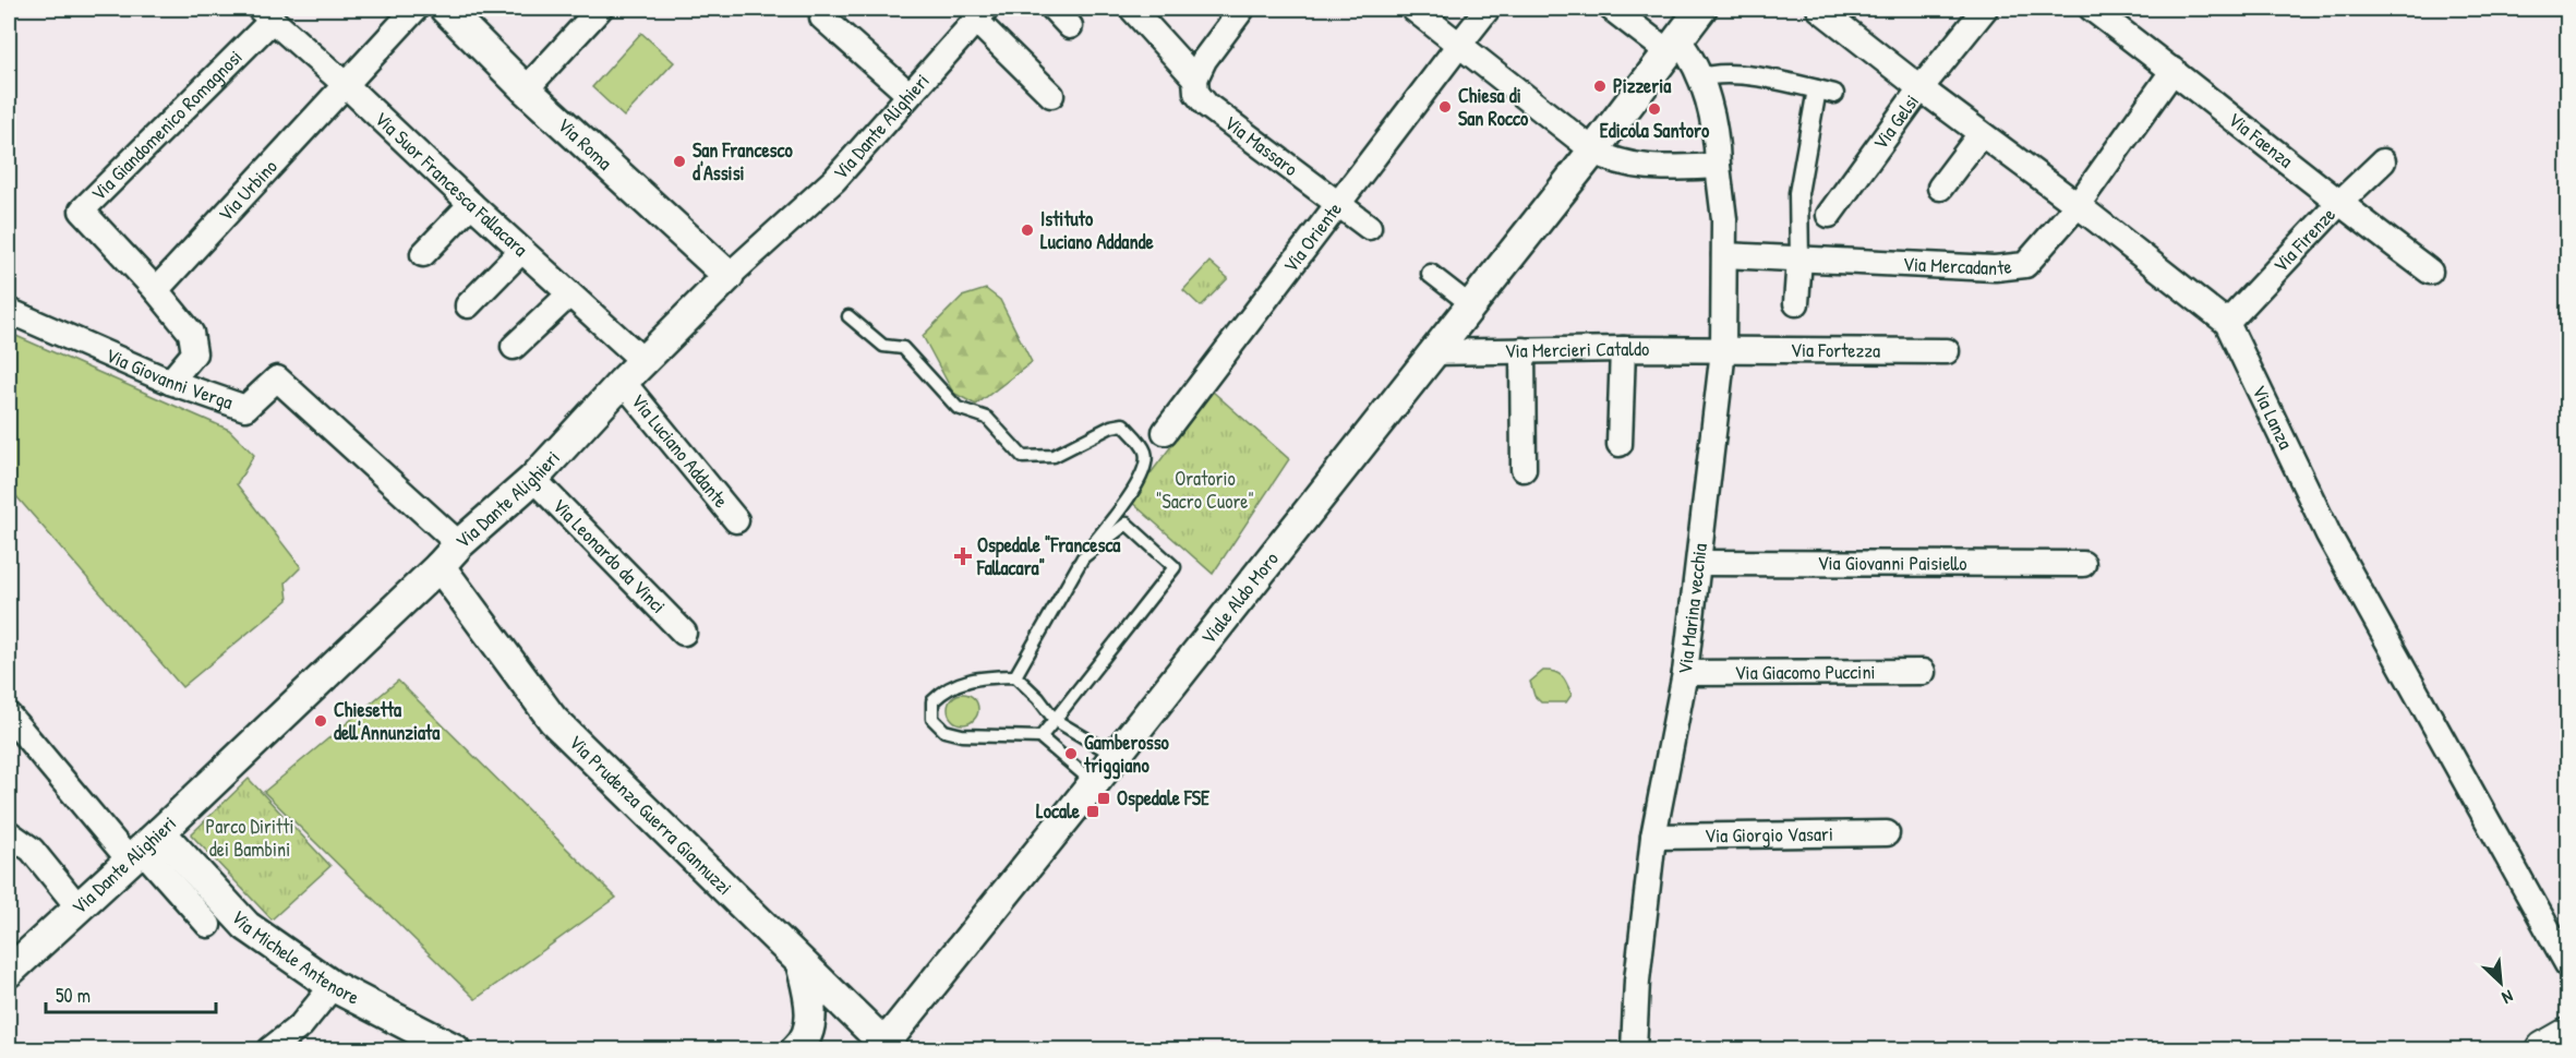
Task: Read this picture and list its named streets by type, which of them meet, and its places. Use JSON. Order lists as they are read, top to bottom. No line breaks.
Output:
{"streets":{"street":["Via Gelsi","Via Giandomenico Romagnosi","Via Dante Alighieri","Via Faenza","Via Roma","Via Massaro","Via Suor Francesca Fallacara","Via Urbino","Via Oriente","Via Firenze","Via Mercadante","Via Mercieri Cataldo","Via Fortezza","Via Giovanni Verga","Via Lanza","Via Luciano Addante","Via Leonardo da Vinci","Via Giovanni Paisiello","Viale Aldo Moro","Via Marina vecchia","Via Giacomo Puccini","Via Prudenza Guerra Giannuzzi","Via Giorgio Vasari","Via Michele Antenore"]},"crossings":[["Via Gelsi","Via Lanza"],["Via Giandomenico Romagnosi","Via Suor Francesca Fallacara"],["Via Giandomenico Romagnosi","Via Urbino"],["Via Dante Alighieri","Via Roma"],["Via Dante Alighieri","Via Suor Francesca Fallacara"],["Via Dante Alighieri","Via Giovanni Verga"],["Via Dante Alighieri","Via Luciano Addante"],["Via Dante Alighieri","Via Leonardo da Vinci"],["Via Dante Alighieri","Via Prudenza Guerra Giannuzzi"],["Via Dante Alighieri","Via Michele Antenore"],["Via Faenza","Via Firenze"],["Via Faenza","Via Mercadante"],["Via Massaro","Via Oriente"],["Via Suor Francesca Fallacara","Via Urbino"],["Via Firenze","Via Lanza"],["Via Mercadante","Via Lanza"],["Via Mercadante","Via Marina vecchia"],["Via Mercieri Cataldo","Via Fortezza"],["Via Mercieri Cataldo","Viale Aldo Moro"],["Via Mercieri Cataldo","Via Marina vecchia"],["Via Fortezza","Via Marina vecchia"],["Via Giovanni Paisiello","Via Marina vecchia"],["Viale Aldo Moro","Via Marina vecchia"],["Viale Aldo Moro","Via Prudenza Guerra Giannuzzi"],["Via Marina vecchia","Via Giacomo Puccini"],["Via Marina vecchia","Via Giorgio Vasari"]],"parks":["Oratorio \"Sacro Cuore\"","Parco Diritti dei Bambini"],"places":{"other":["Pizzeria","Chiesa di San Rocco","Edicola Santoro","San Francesco d'Assisi","Istituto Luciano Addande","Chiesetta dell'Annunziata","Gamberosso triggiano"],"health":["Ospedale \"Francesca Fallacara\""],"transit":["Ospedale FSE","Locale"]},"scale_bar":"50 m","north":"bottom right"}
